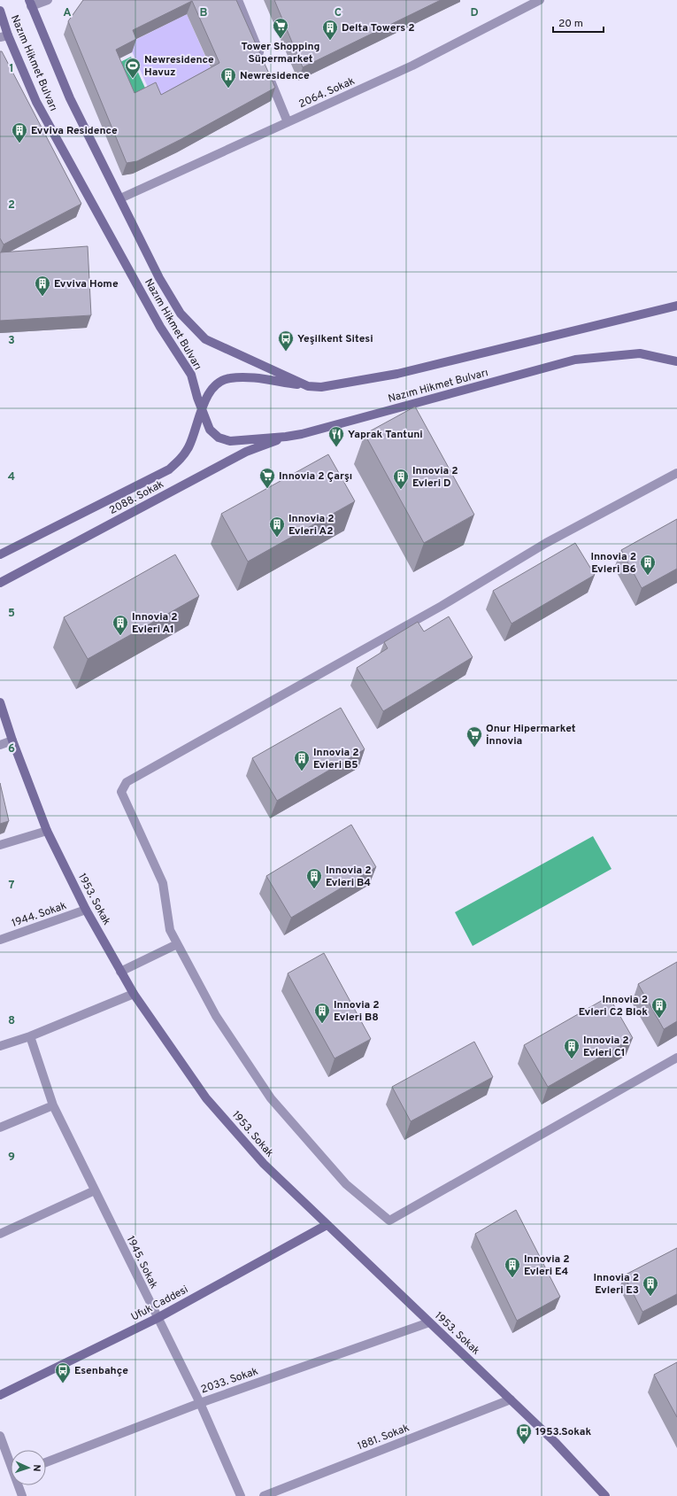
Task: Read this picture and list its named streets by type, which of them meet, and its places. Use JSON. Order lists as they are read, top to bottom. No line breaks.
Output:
{"streets":{"main road":["Nazım Hikmet Bulvarı","2088. Sokak","1953. Sokak","Ufuk Caddesi"],"street":["2064. Sokak","1944. Sokak","1945. Sokak","2033. Sokak","1881. Sokak"]},"crossings":[["Nazım Hikmet Bulvarı","2064. Sokak"],["Nazım Hikmet Bulvarı","2088. Sokak"],["1953. Sokak","1944. Sokak"],["1953. Sokak","Ufuk Caddesi"],["1953. Sokak","2033. Sokak"],["1953. Sokak","1881. Sokak"],["1945. Sokak","Ufuk Caddesi"],["1945. Sokak","2033. Sokak"]],"places":{"supermarket":["Tower Shopping Süpermarket","Innovia 2 Çarşı","Onur Hipermarket İnnovia"],"building":["Delta Towers 2","Newresidence","Evviva Residence","Evviva Home","Innovia 2 Evleri D","Innovia 2 Evleri A2","Innovia 2 Evleri B6","Innovia 2 Evleri A1","Innovia 2 Evleri B5","Innovia 2 Evleri B4","Innovia 2 Evleri C2 Blok","Innovia 2 Evleri B8","Innovia 2 Evleri C1","Innovia 2 Evleri E4","Innovia 2 Evleri E3"],"sports":["Newresidence Havuz"],"bus stop":["Yeşilkent Sitesi","Esenbahçe","1953.Sokak"],"restaurant":["Yaprak Tantuni"]},"scale_bar":"20 m","north":"right","grid":{"columns":["A","B","C","D"],"rows":["1","2","3","4","5","6","7","8","9"]}}
